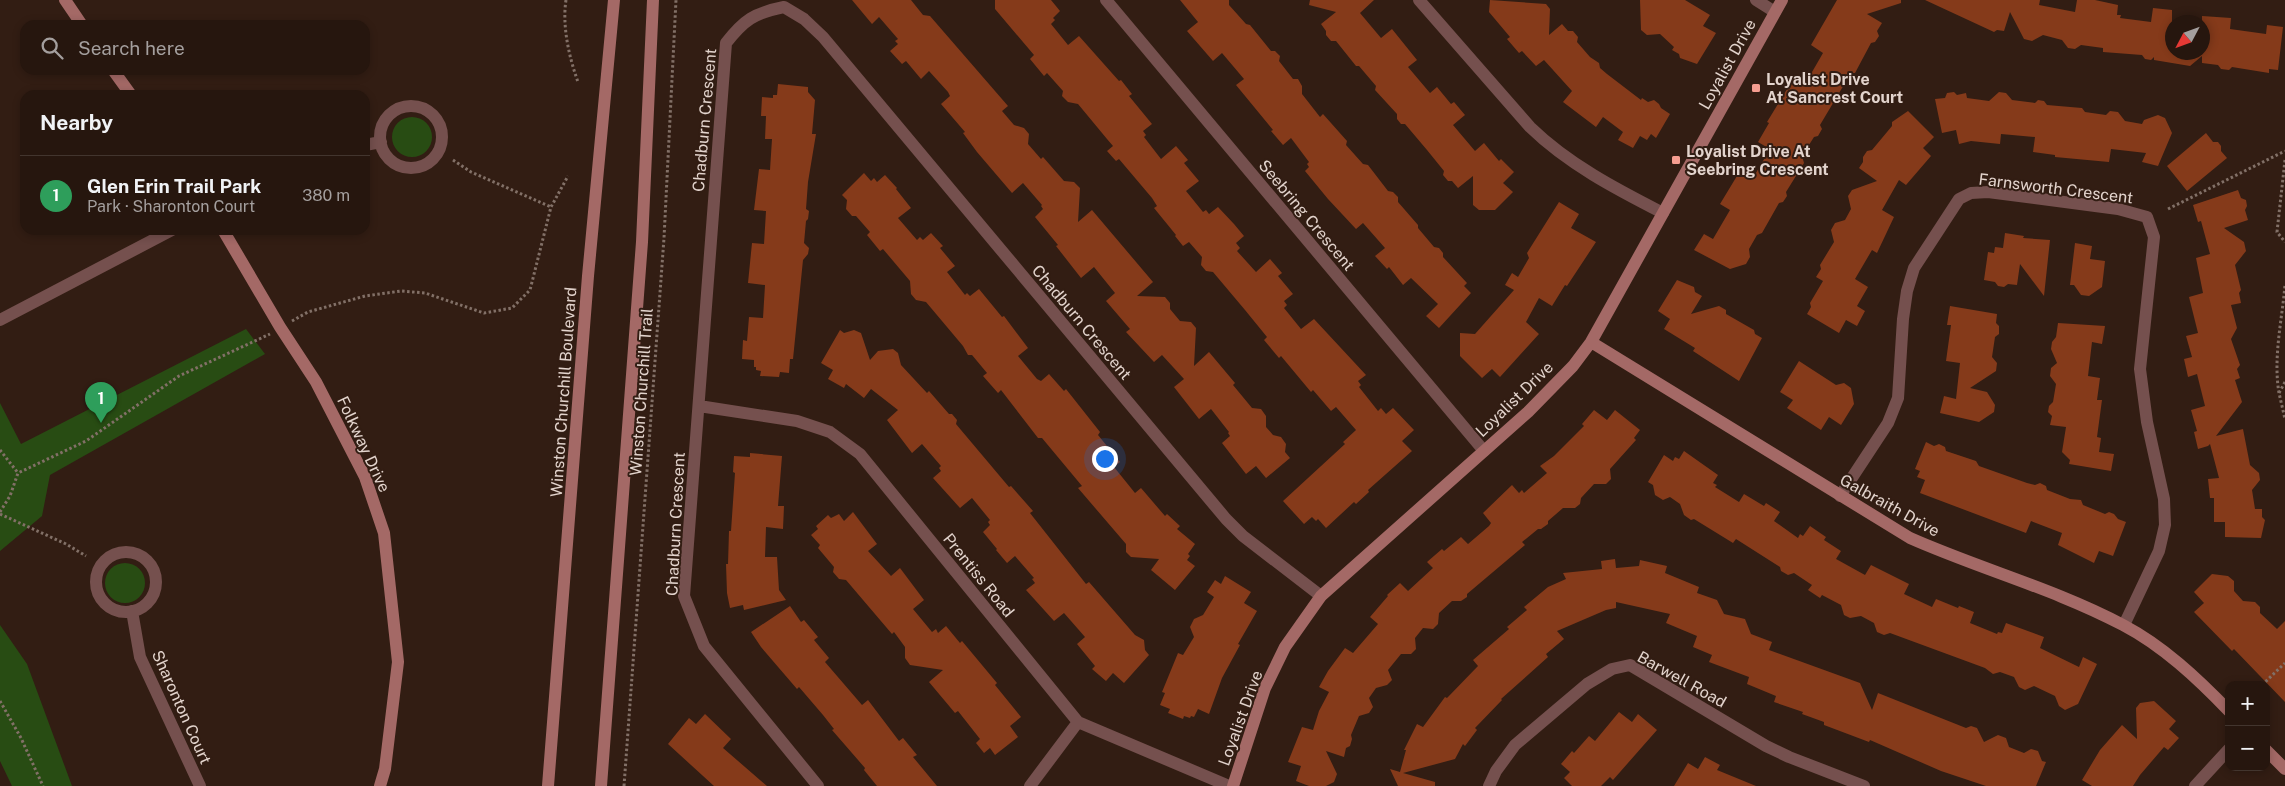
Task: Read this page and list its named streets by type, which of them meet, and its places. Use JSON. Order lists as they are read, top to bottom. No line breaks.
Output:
{"streets":{"street":["Loyalist Drive","Chadburn Crescent","Farnsworth Crescent","Seebring Crescent","Winston Churchill Boulevard","Folkway Drive","Galbraith Drive","Prentiss Road","Barwell Road","Sharonton Court"],"path":["Winston Churchill Trail"]},"crossings":[["Loyalist Drive","Chadburn Crescent"],["Loyalist Drive","Seebring Crescent"],["Loyalist Drive","Galbraith Drive"],["Chadburn Crescent","Prentiss Road"],["Farnsworth Crescent","Galbraith Drive"]],"places":{"transit":["Loyalist Drive At Sancrest Court","Loyalist Drive At Seebring Crescent"]},"north":"bottom left","page":{"search":"Search here","heading":"Nearby","list":[{"mark":"1","name":"Glen Erin Trail Park","note":"Park · Sharonton Court","value":"380 m"}],"pins":"1","map_buttons":["+","−"]}}
